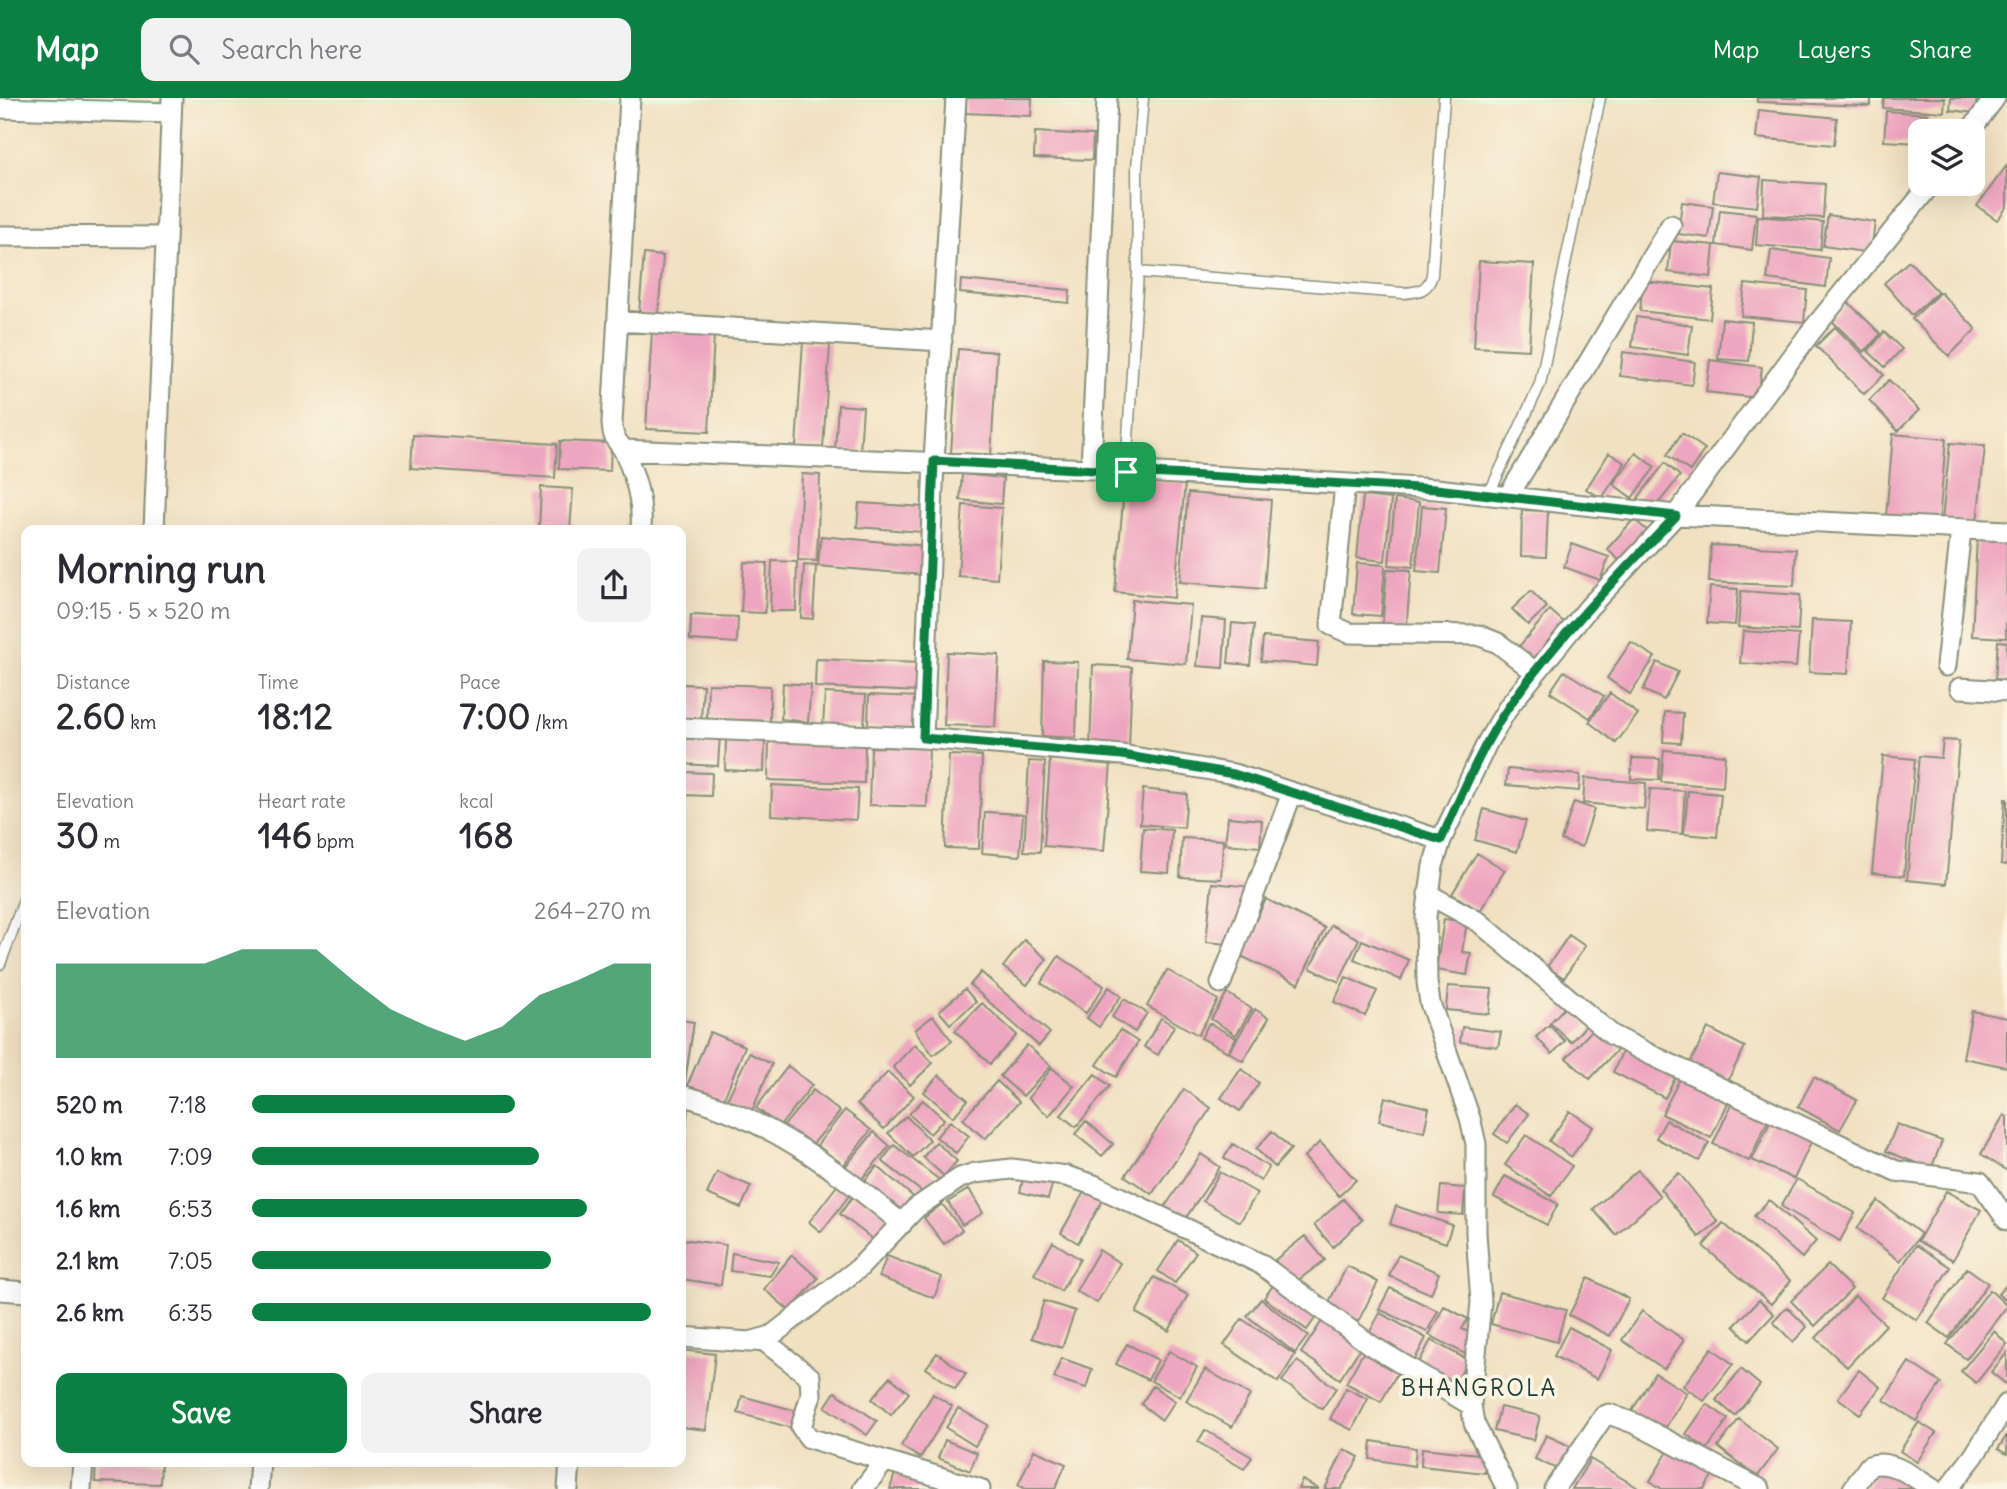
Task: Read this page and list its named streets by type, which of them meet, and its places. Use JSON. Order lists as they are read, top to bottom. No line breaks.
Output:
{"districts":["BHANGROLA"],"page":{"header":"Map","search":"Search here","nav":["Map","Layers","Share"],"heading":["Morning run","09:15 · 5 × 520 m"],"stats":[["Distance","2.60 km"],["Time","18:12"],["Pace","7:00 /km"],["Elevation","30 m"],["Heart rate","146 bpm"],["kcal","168"]],"chart":["Elevation","264–270 m"],"list":[{"name":"520 m","note":"7:18"},{"name":"1.0 km","note":"7:09"},{"name":"1.6 km","note":"6:53"},{"name":"2.1 km","note":"7:05"},{"name":"2.6 km","note":"6:35"}],"buttons":["Save","Share"]}}
